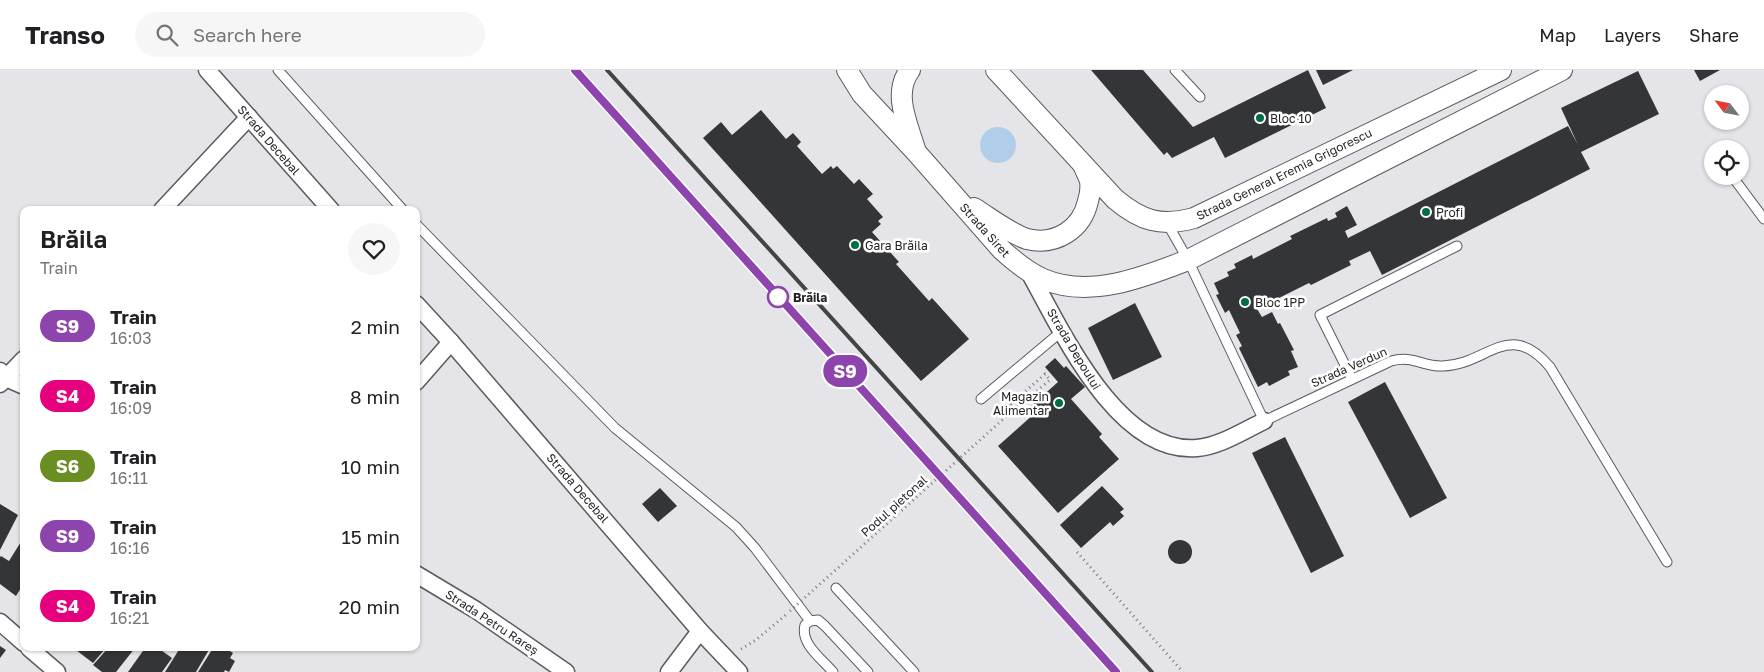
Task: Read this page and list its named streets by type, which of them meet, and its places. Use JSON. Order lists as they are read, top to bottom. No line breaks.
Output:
{"streets":{"street":["Strada Decebal","Strada General Eremia Grigorescu","Strada Siret","Strada Depoului","Strada Petru Rareș"],"lane":["Strada Verdun"],"path":["Podul pietonal"]},"crossings":[["Strada General Eremia Grigorescu","Strada Siret"],["Strada Siret","Strada Depoului"],["Strada Depoului","Strada Verdun"]],"places":["Bloc 10","Profi","Gara Brăila","Brăila","Bloc 1PP","Magazin Alimentar"],"north":"top left","page":{"header":"Transo","search":"Search here","nav":["Map","Layers","Share"],"on_map":"S9","heading":["Brăila","Train"],"list":[{"mark":"S9","name":"Train","note":"16:03","value":"2 min"},{"mark":"S4","name":"Train","note":"16:09","value":"8 min"},{"mark":"S6","name":"Train","note":"16:11","value":"10 min"},{"mark":"S9","name":"Train","note":"16:16","value":"15 min"},{"mark":"S4","name":"Train","note":"16:21","value":"20 min"}]}}
